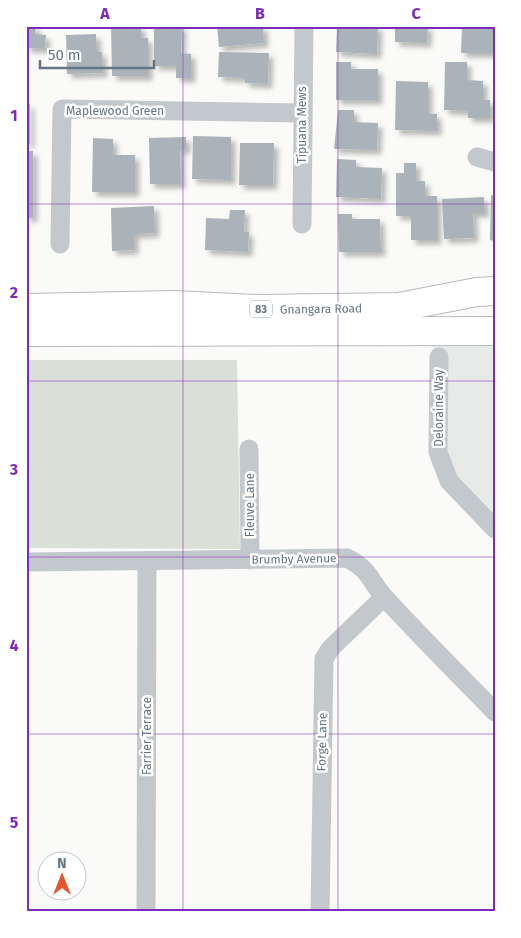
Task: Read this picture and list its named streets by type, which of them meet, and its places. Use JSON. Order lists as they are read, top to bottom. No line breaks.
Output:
{"streets":{"main road":["83","Gnangara Road"],"street":["Maplewood Green","Tipuana Mews","Deloraine Way","Fleuve Lane","Brumby Avenue","Farrier Terrace","Forge Lane"]},"crossings":[["Maplewood Green","Tipuana Mews"],["Fleuve Lane","Brumby Avenue"],["Brumby Avenue","Farrier Terrace"],["Brumby Avenue","Forge Lane"]],"scale_bar":"50 m","north":"top","grid":{"columns":["A","B","C"],"rows":["1","2","3","4","5"]}}
